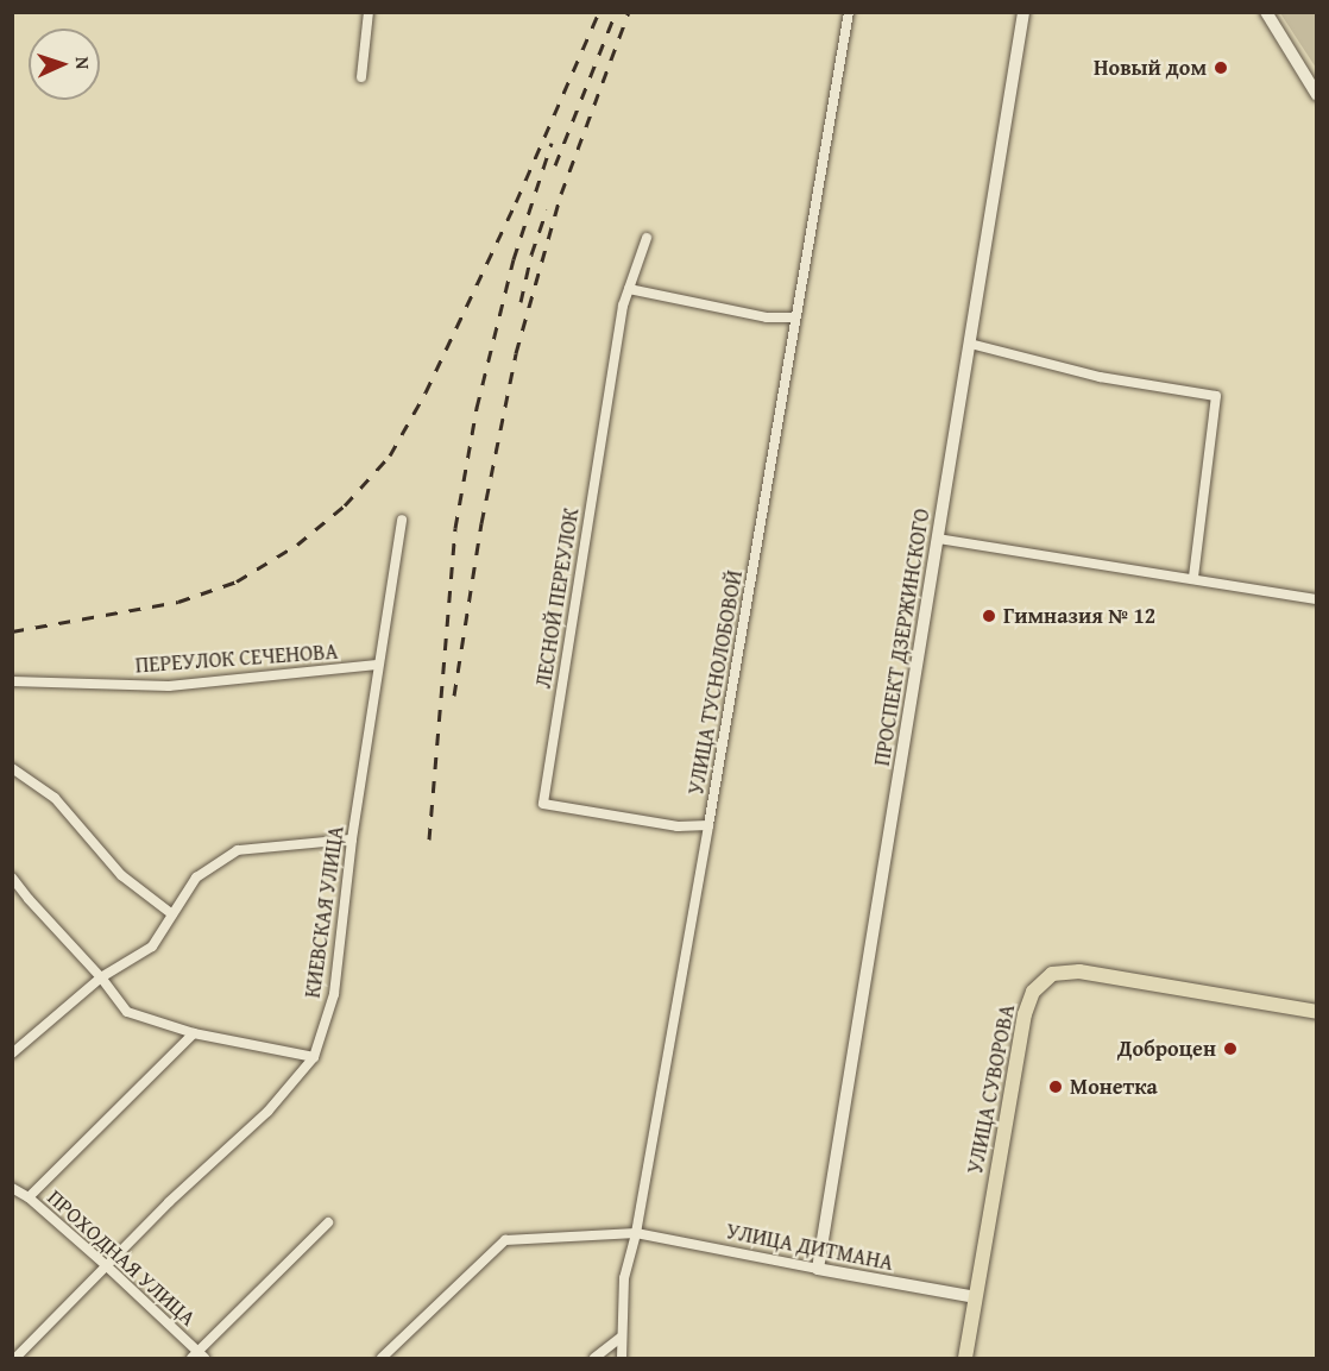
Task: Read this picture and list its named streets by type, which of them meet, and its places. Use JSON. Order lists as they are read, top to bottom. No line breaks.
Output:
{"streets":{"main road":["УЛИЦА СУВОРОВА"],"street":["ЛЕСНОЙ ПЕРЕУЛОК","ПРОСПЕКТ ДЗЕРЖИНСКОГО","ПЕРЕУЛОК СЕЧЕНОВА","УЛИЦА ТУСНОЛОБОВОЙ","КИЕВСКАЯ УЛИЦА","УЛИЦА ДИТМАНА","ПРОХОДНАЯ УЛИЦА"]},"crossings":[["ЛЕСНОЙ ПЕРЕУЛОК","УЛИЦА ТУСНОЛОБОВОЙ"],["ПРОСПЕКТ ДЗЕРЖИНСКОГО","УЛИЦА ДИТМАНА"],["ПЕРЕУЛОК СЕЧЕНОВА","КИЕВСКАЯ УЛИЦА"],["УЛИЦА ТУСНОЛОБОВОЙ","УЛИЦА ДИТМАНА"],["КИЕВСКАЯ УЛИЦА","ПРОХОДНАЯ УЛИЦА"],["УЛИЦА СУВОРОВА","УЛИЦА ДИТМАНА"]],"places":["Новый дом","Гимназия № 12","Доброцен","Монетка"],"north":"right"}
